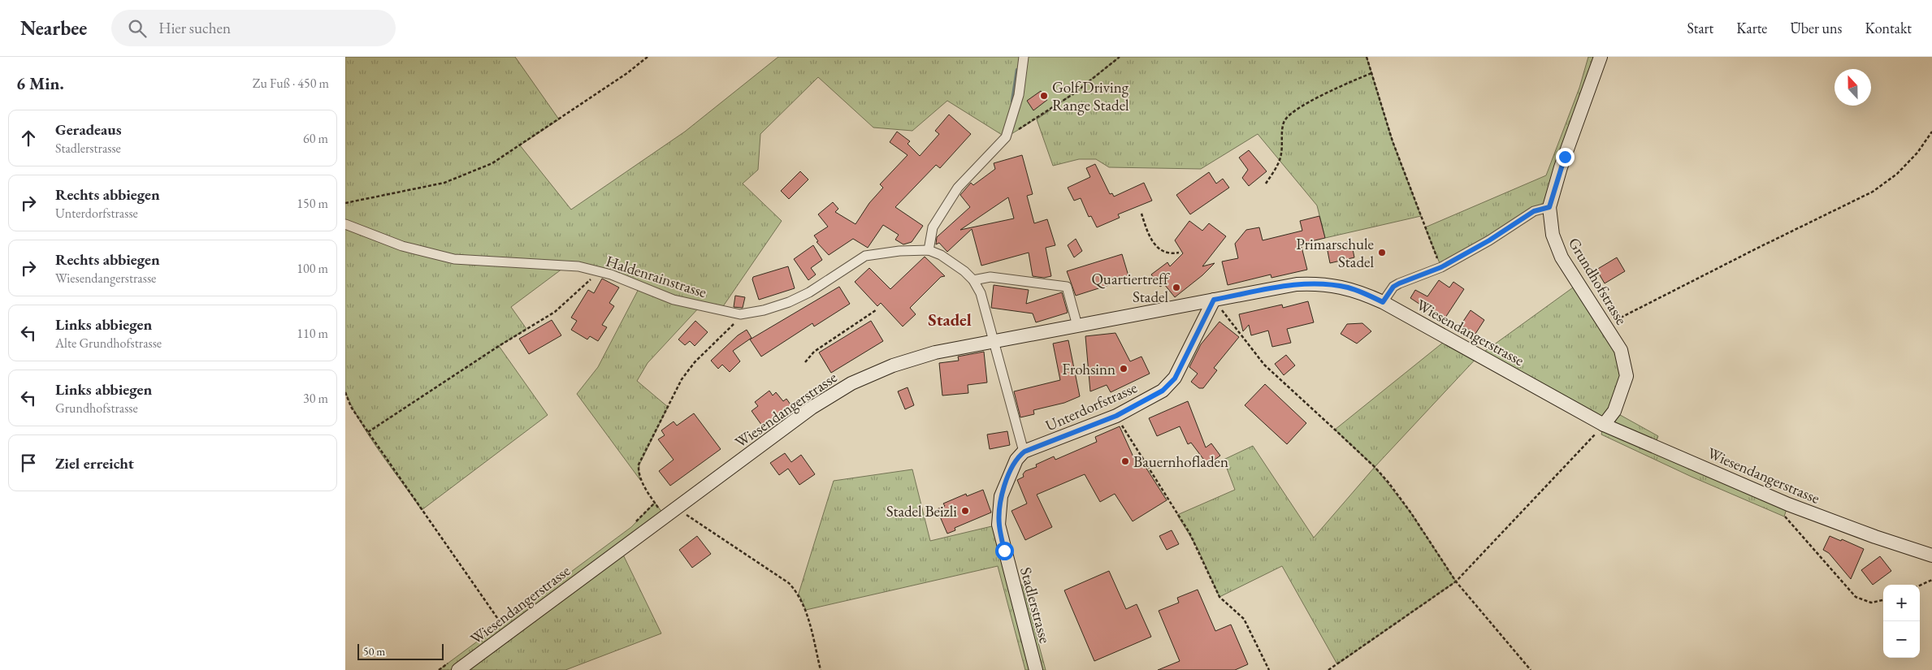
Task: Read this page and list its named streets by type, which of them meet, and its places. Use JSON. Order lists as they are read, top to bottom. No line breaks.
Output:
{"streets":{"main road":["Grundhofstrasse","Wiesendangerstrasse","Unterdorfstrasse","Stadlerstrasse"],"street":["Haldenrainstrasse"]},"crossings":[["Haldenrainstrasse","Wiesendangerstrasse"],["Grundhofstrasse","Wiesendangerstrasse"],["Wiesendangerstrasse","Unterdorfstrasse"],["Unterdorfstrasse","Stadlerstrasse"]],"districts":["Stadel"],"places":["Golf Driving Range Stadel","Primarschule Stadel","Quartiertreff Stadel","Frohsinn","Bauernhofladen","Stadel Beizli"],"scale_bar":"50 m","north":"top","page":{"header":"Nearbee","search":"Hier suchen","nav":["Start","Karte","Über uns","Kontakt"],"heading":["6 Min.","Zu Fuß · 450 m"],"list":[["Geradeaus","Stadlerstrasse","60 m"],["Rechts abbiegen","Unterdorfstrasse","150 m"],["Rechts abbiegen","Wiesendangerstrasse","100 m"],["Links abbiegen","Alte Grundhofstrasse","110 m"],["Links abbiegen","Grundhofstrasse","30 m"],"Ziel erreicht"],"map_buttons":["+","−"],"scale":"50 m"}}
